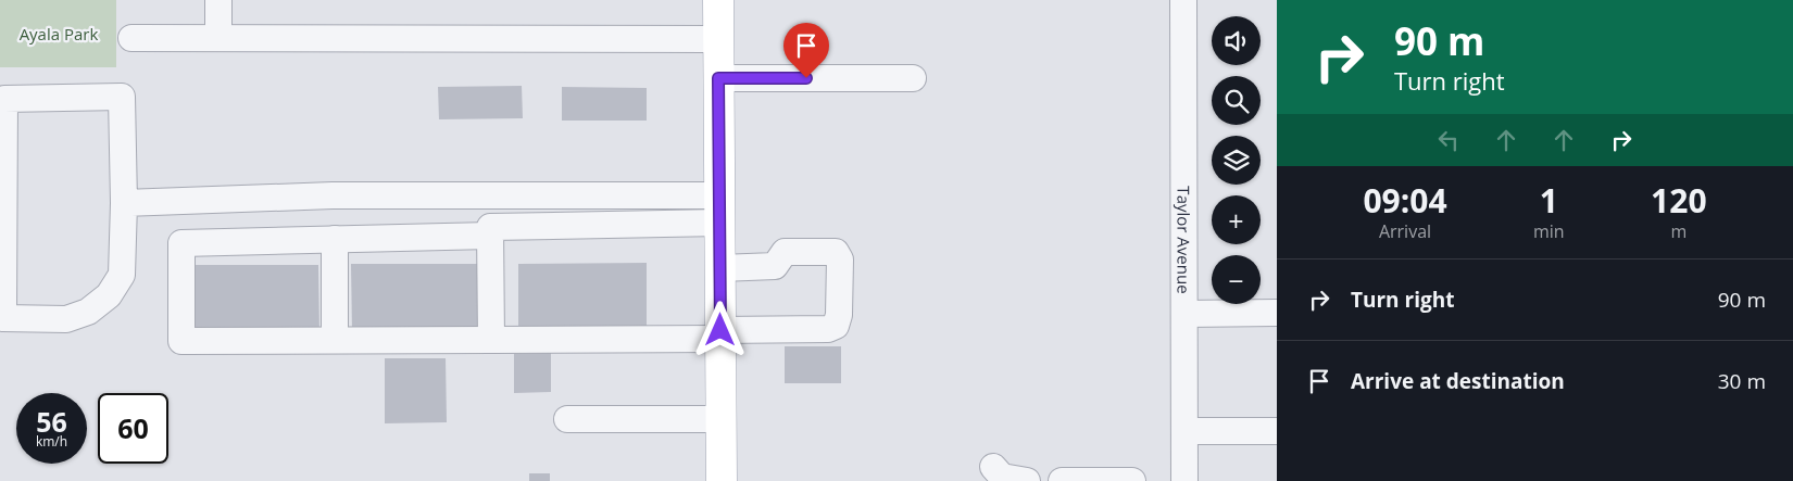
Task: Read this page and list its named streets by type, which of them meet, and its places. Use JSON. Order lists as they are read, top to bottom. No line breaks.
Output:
{"streets":{"street":["Taylor Avenue"]},"parks":["Ayala Park"],"page":{"turn":["90 m","Turn right"],"map_buttons":["+","−"],"eta":["09:04","Arrival","1","min","120","m"],"list":[{"name":"Turn right","value":"90 m"},{"name":"Arrive at destination","value":"30 m"}],"speed":"56 km/h","limit":"60"}}
